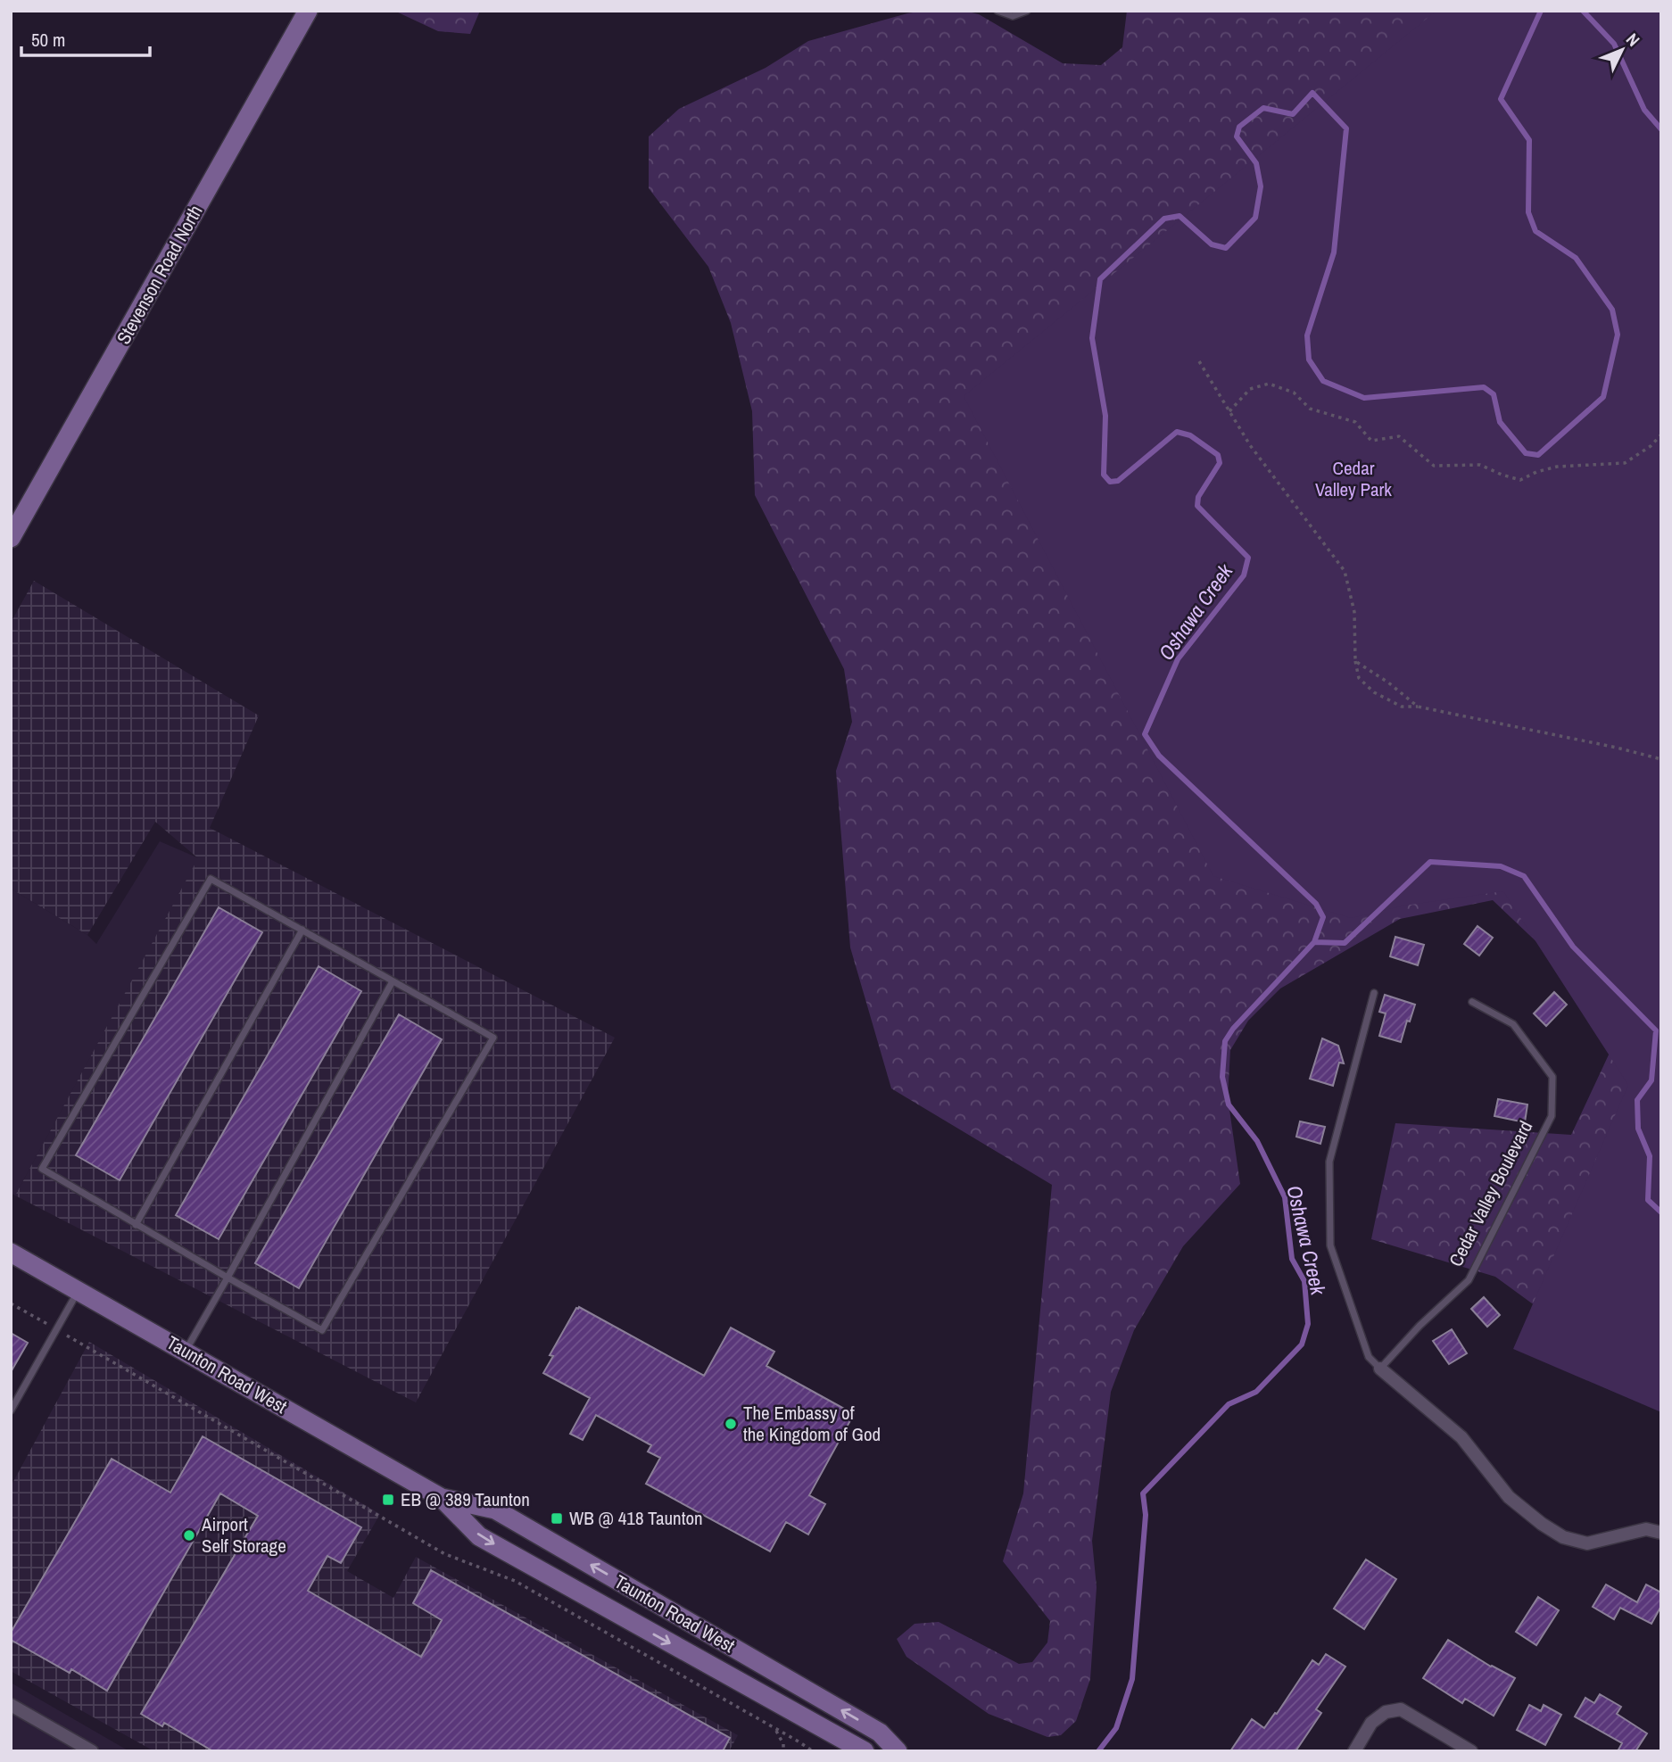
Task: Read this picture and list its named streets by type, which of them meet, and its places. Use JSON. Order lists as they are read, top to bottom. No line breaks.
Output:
{"streets":{"main road":["Stevenson Road North","Taunton Road West"],"lane":["Cedar Valley Boulevard"]},"water":["Oshawa Creek"],"parks":["Cedar Valley Park"],"places":{"other":["The Embassy of the Kingdom of God","Airport Self Storage"],"transit":["EB @ 389 Taunton","WB @ 418 Taunton"]},"scale_bar":"50 m","north":"top right"}
